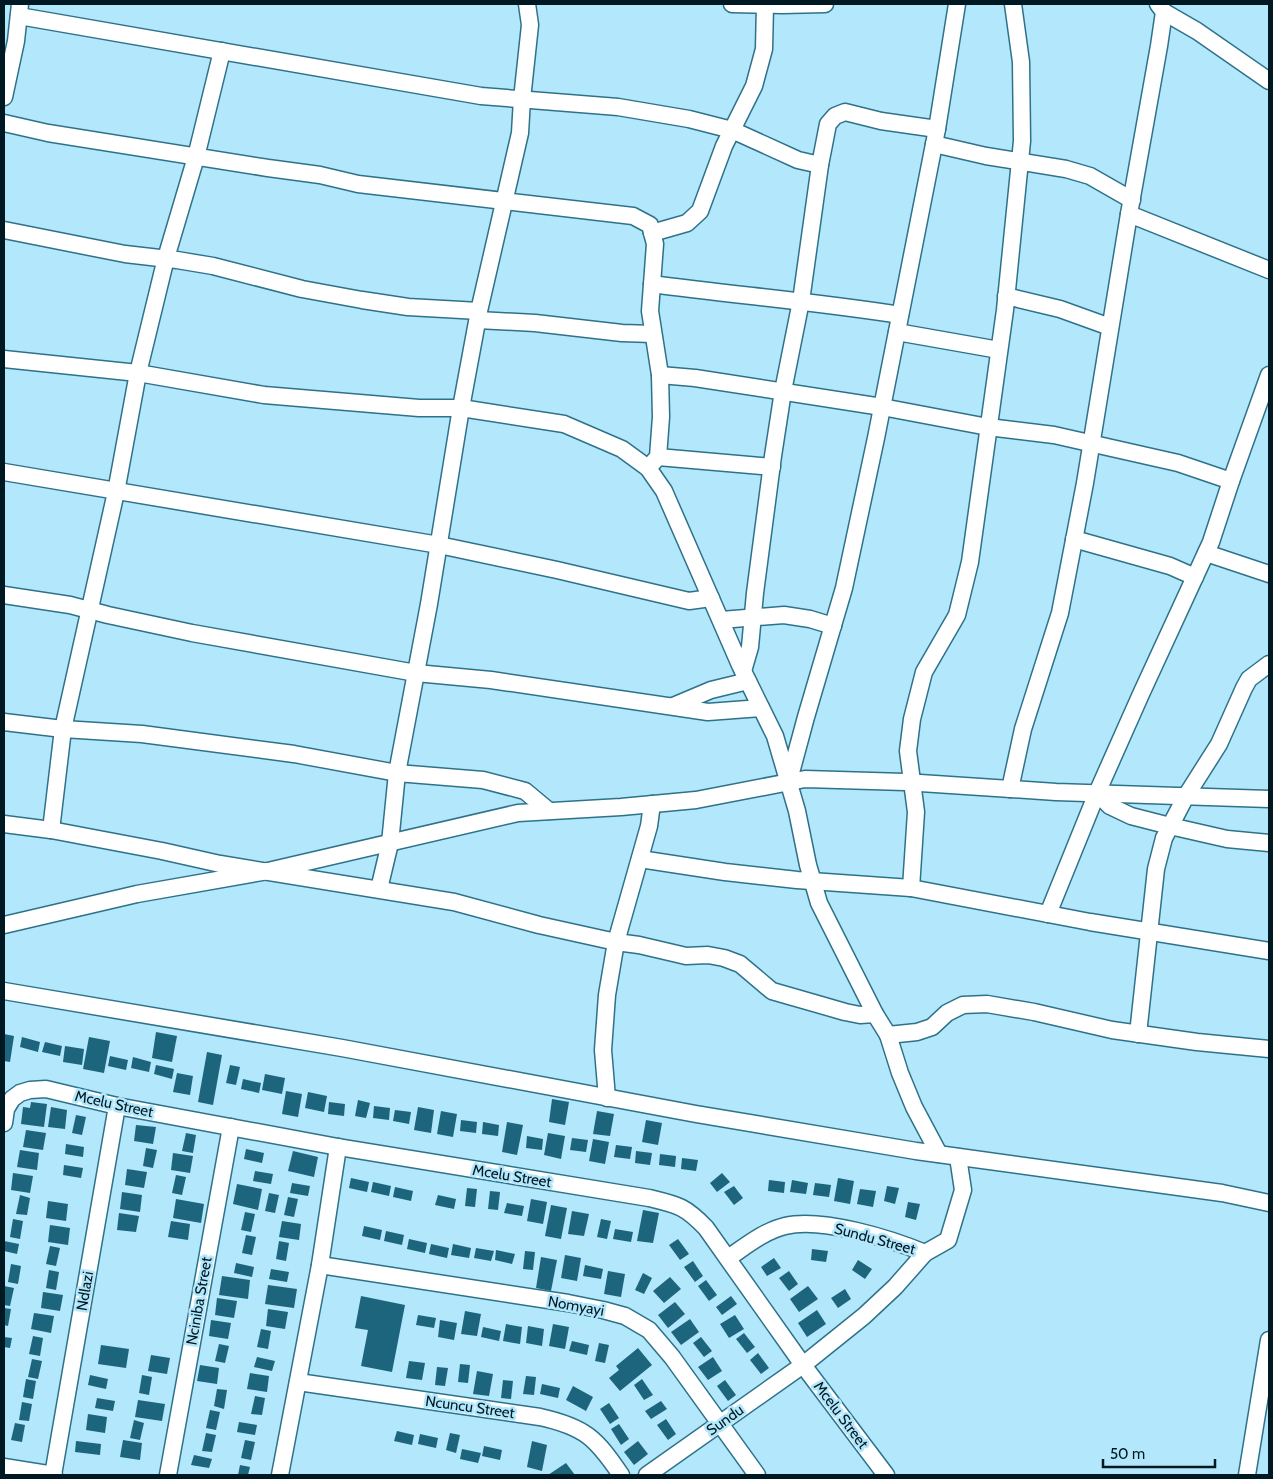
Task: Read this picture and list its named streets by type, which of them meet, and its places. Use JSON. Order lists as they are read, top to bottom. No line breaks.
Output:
{"streets":{"street":["Mcelu Street","Sundu Street","Ndlazi","Nciniba Street","Nomyayi","Ncuncu Street","Sundu"]},"crossings":[["Mcelu Street","Sundu Street"],["Mcelu Street","Ndlazi"],["Mcelu Street","Nciniba Street"],["Mcelu Street","Sundu"],["Sundu Street","Sundu"],["Nomyayi","Sundu"]],"scale_bar":"50 m"}
